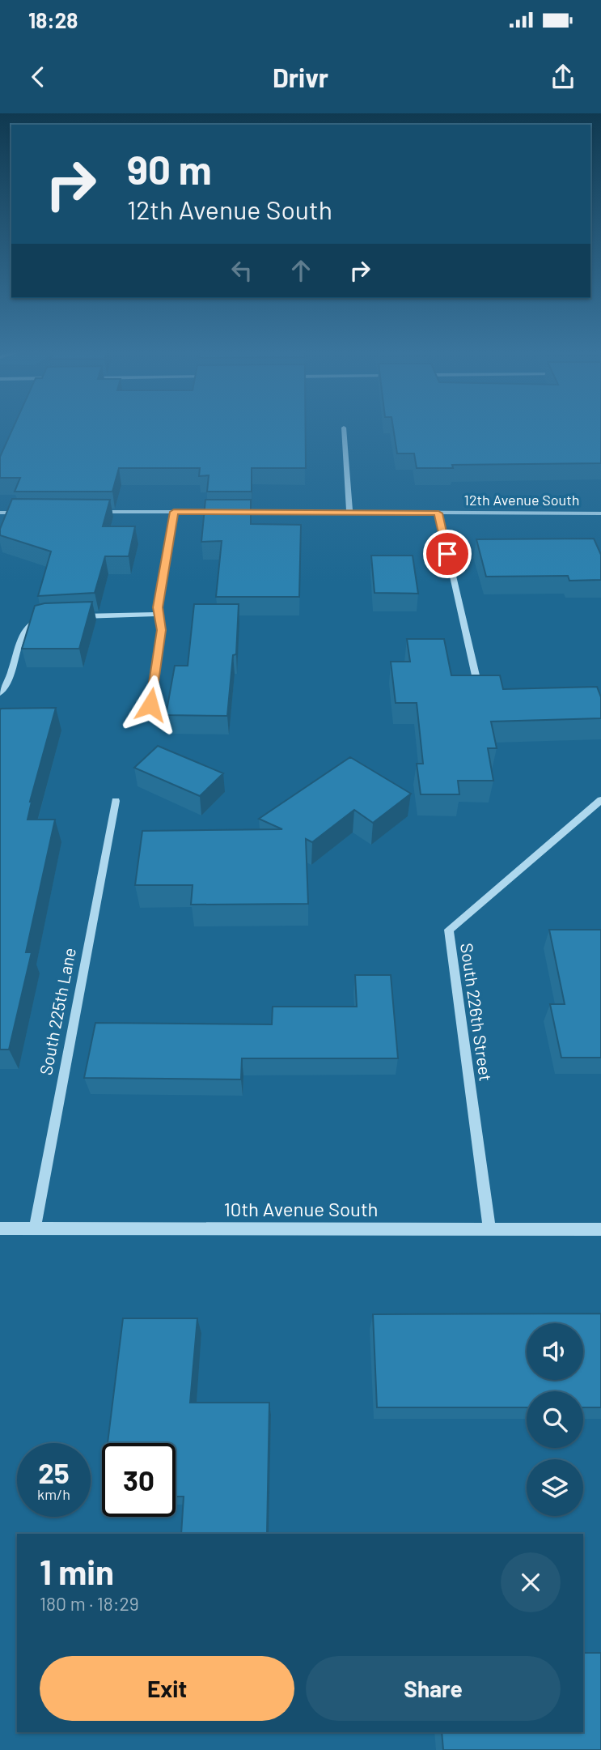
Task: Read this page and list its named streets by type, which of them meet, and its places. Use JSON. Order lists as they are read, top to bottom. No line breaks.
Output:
{"streets":{"street":["12th Avenue South","South 225th Lane","South 226th Street","10th Avenue South"]},"crossings":[["South 225th Lane","10th Avenue South"],["South 226th Street","10th Avenue South"]],"page":{"status":"18:28","header":"Drivr","turn":["90 m","12th Avenue South"],"speed":"25 km/h","limit":"30","heading":["1 min","180 m · 18:29"],"buttons":["Exit","Share"]}}
